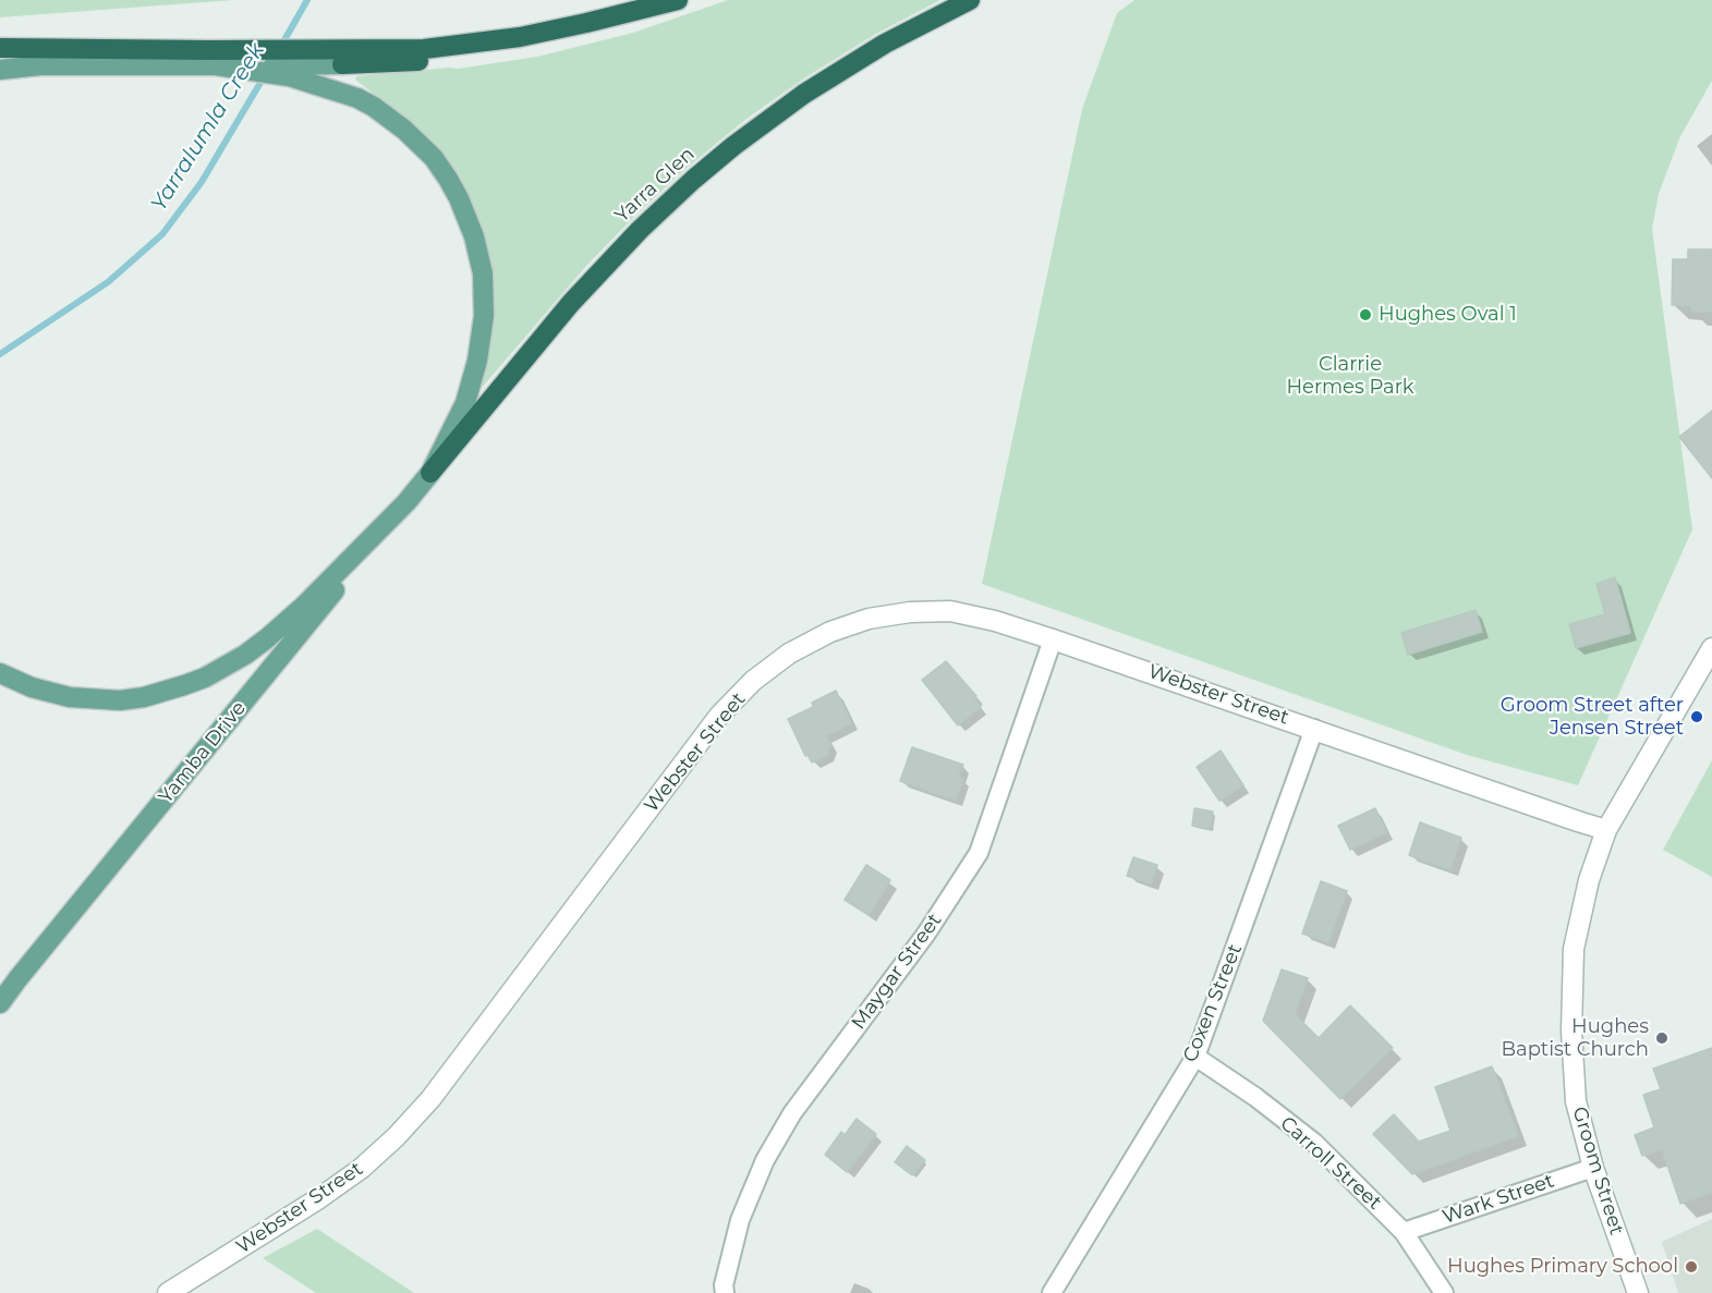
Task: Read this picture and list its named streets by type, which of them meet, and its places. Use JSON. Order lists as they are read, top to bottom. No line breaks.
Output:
{"streets":{"highway":["Yarra Glen"],"main road":["Yamba Drive"],"street":["Webster Street","Maygar Street","Coxen Street","Carroll Street","Groom Street","Wark Street"]},"crossings":[["Webster Street","Maygar Street"],["Webster Street","Coxen Street"],["Webster Street","Groom Street"],["Coxen Street","Carroll Street"],["Carroll Street","Wark Street"],["Groom Street","Wark Street"]],"water":["Yarralumla Creek"],"parks":["Clarrie Hermes Park"],"places":["Hughes Oval 1","Groom Street after Jensen Street","Hughes Baptist Church","Hughes Primary School"]}
